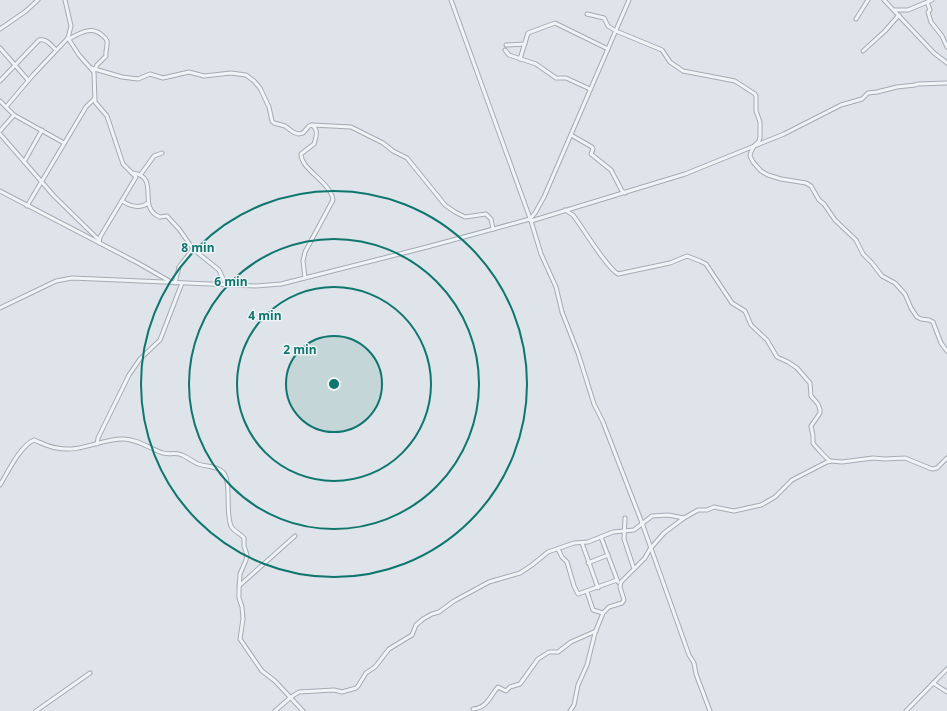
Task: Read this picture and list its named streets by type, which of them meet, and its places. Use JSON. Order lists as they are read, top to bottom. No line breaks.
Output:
{"rings":["8 min","6 min","4 min","2 min"]}
